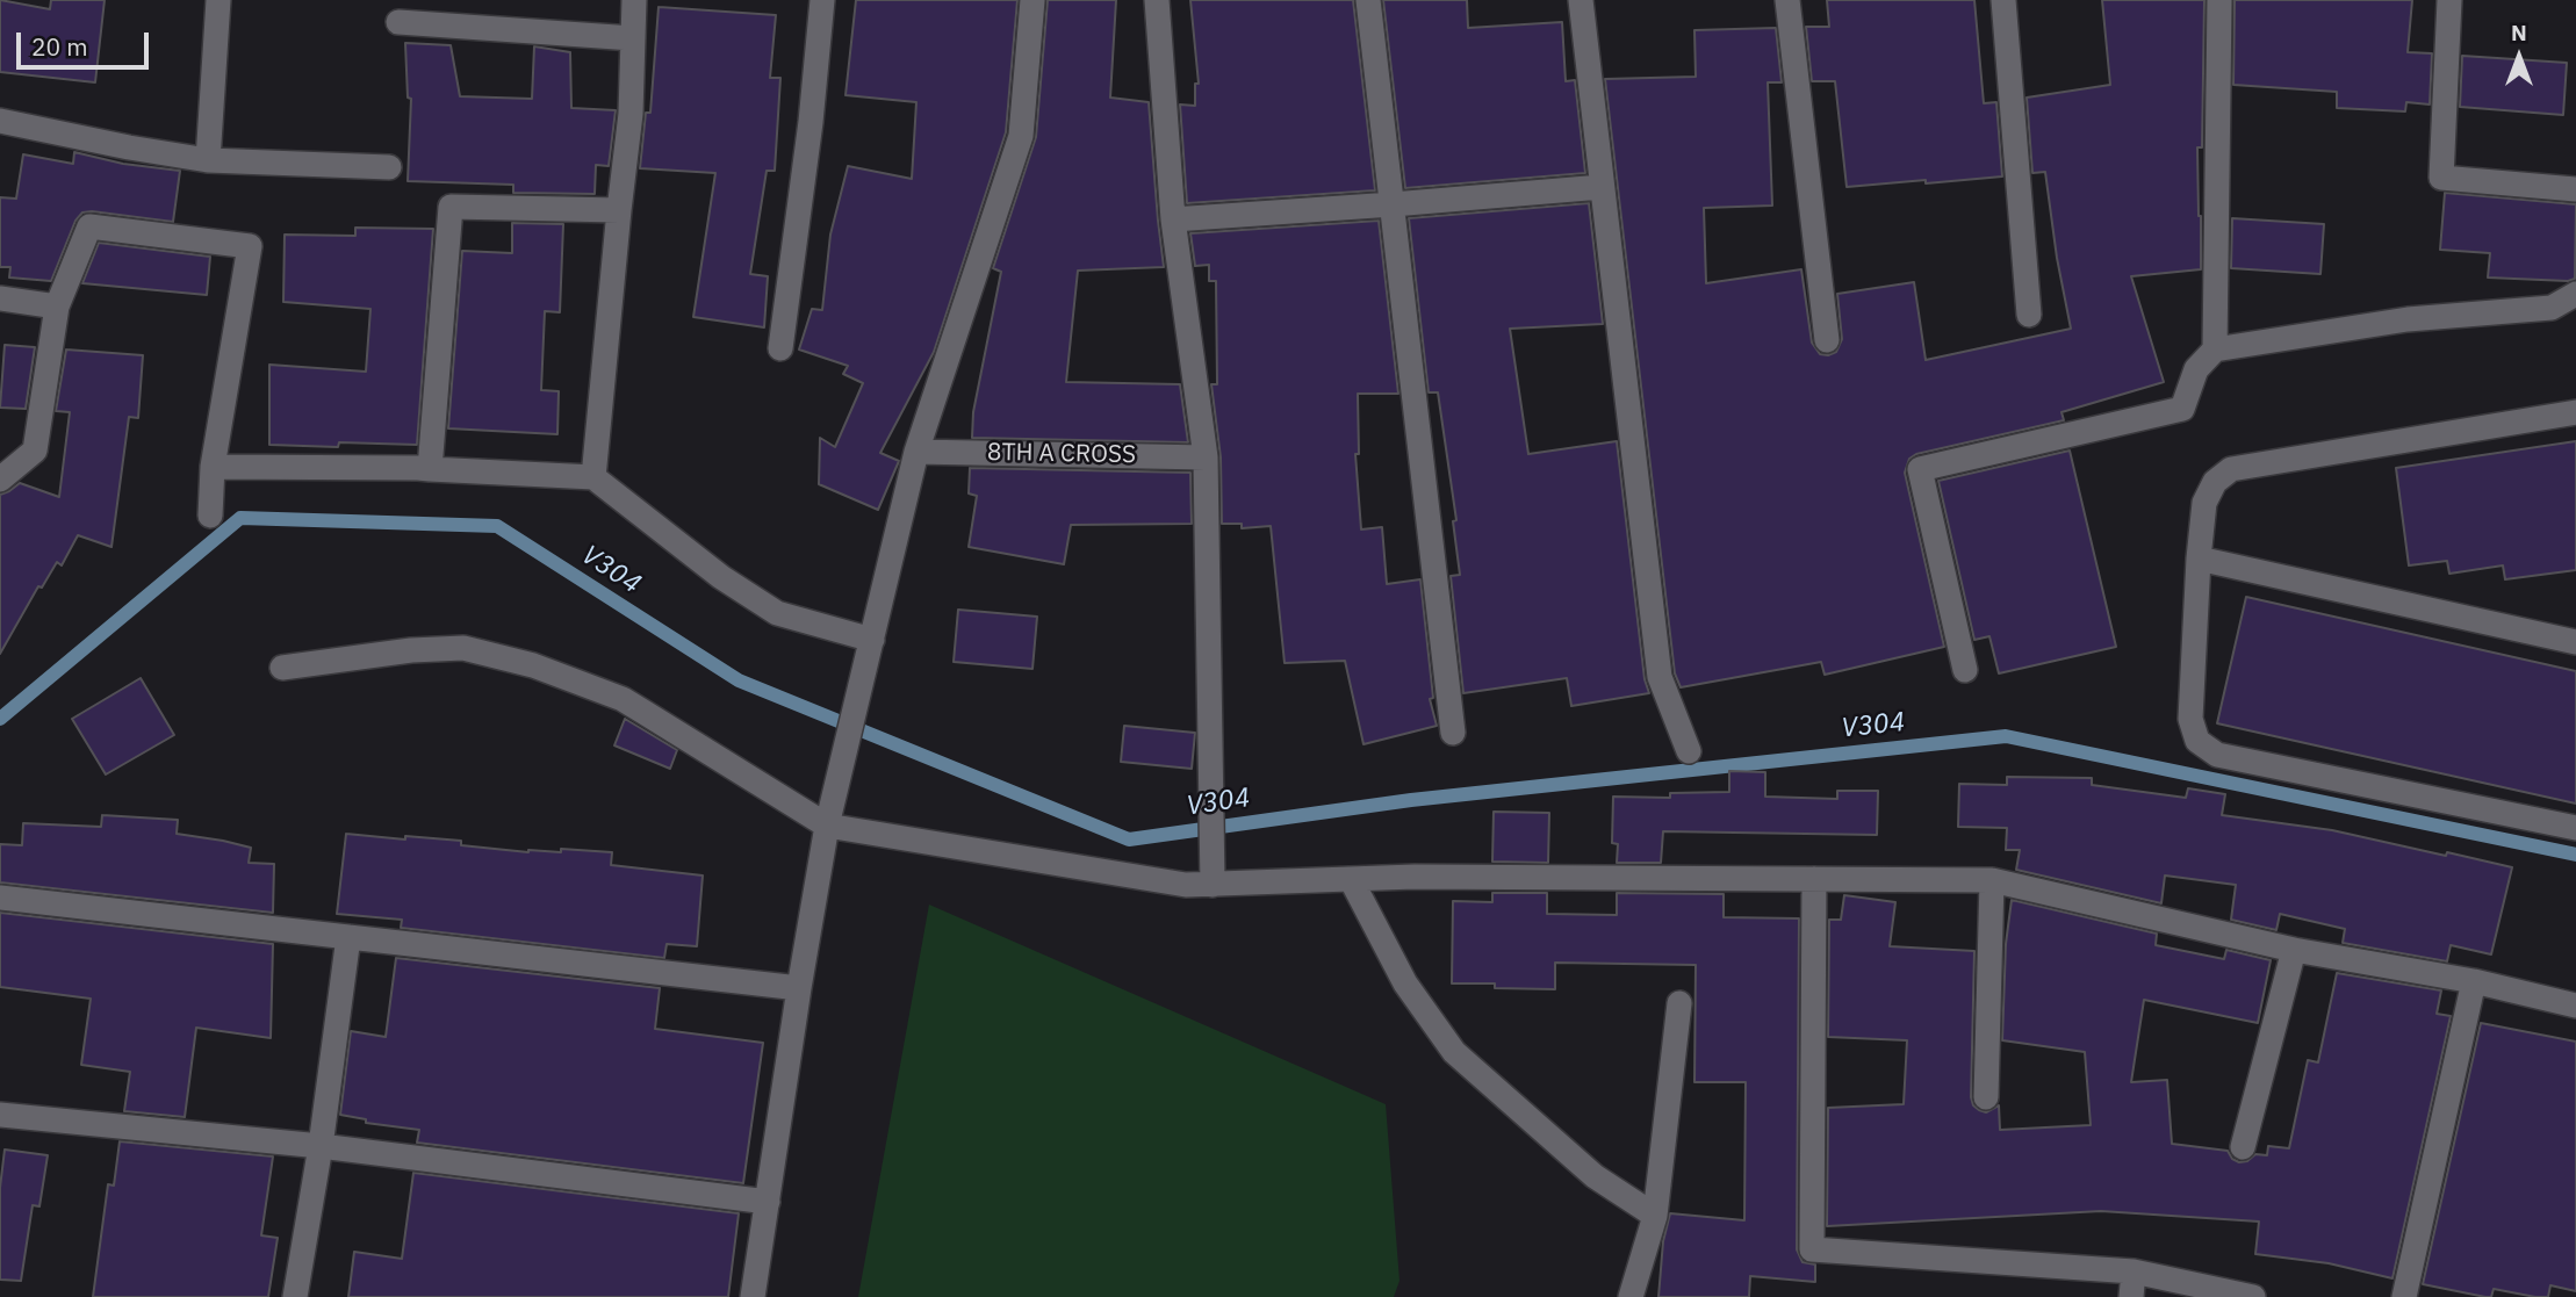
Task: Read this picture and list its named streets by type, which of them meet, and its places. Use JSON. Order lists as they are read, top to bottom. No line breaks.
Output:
{"streets":{"street":["8TH A CROSS"]},"water":["V304"],"scale_bar":"20 m","north":"top"}
